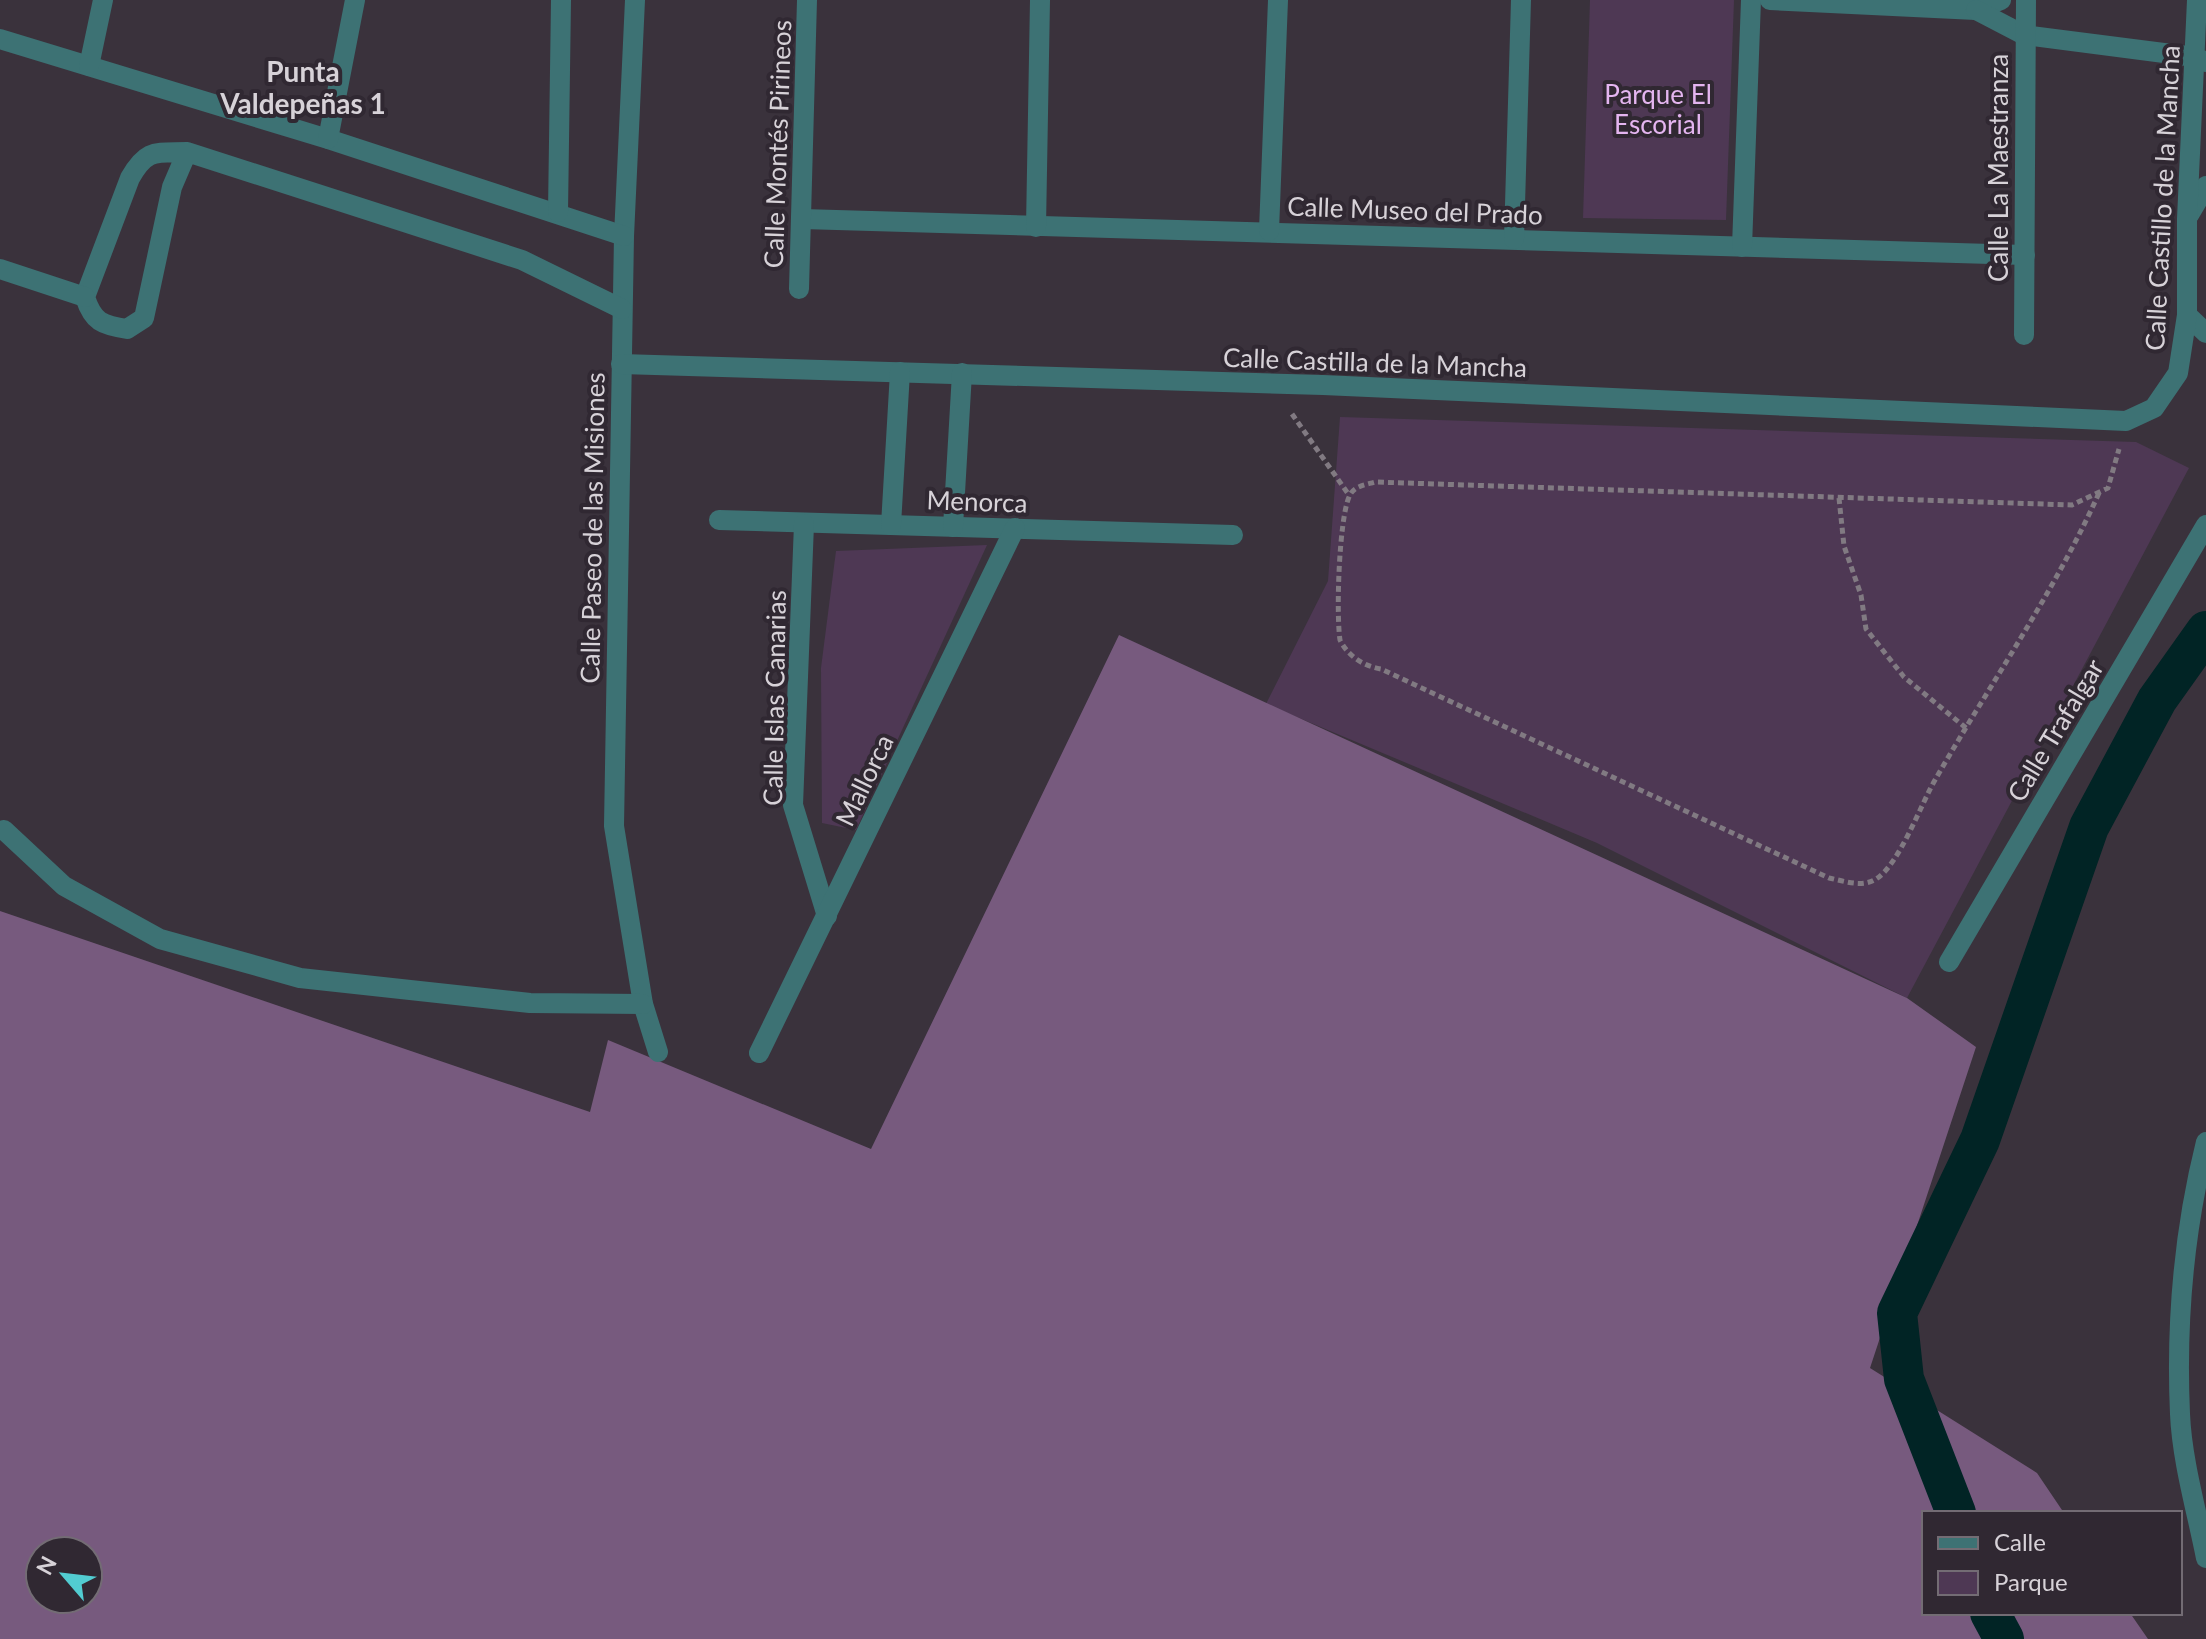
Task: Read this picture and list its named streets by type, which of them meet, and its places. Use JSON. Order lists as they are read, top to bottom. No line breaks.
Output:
{"streets":{"street":["Calle Montés Pirineos","Calle La Maestranza","Calle Castillo de la Mancha","Calle Museo del Prado","Calle Castilla de la Mancha","Menorca","Calle Paseo de las Misiones","Calle Islas Canarias","Calle Trafalgar","Mallorca"]},"crossings":[["Calle Montés Pirineos","Calle Museo del Prado"],["Calle La Maestranza","Calle Museo del Prado"],["Calle Castillo de la Mancha","Calle Castilla de la Mancha"],["Calle Castilla de la Mancha","Calle Paseo de las Misiones"],["Menorca","Calle Islas Canarias"],["Menorca","Mallorca"],["Calle Islas Canarias","Mallorca"]],"districts":["Punta Valdepeñas 1"],"parks":["Parque El Escorial"],"legend":["Calle","Parque"],"north":"top left"}
